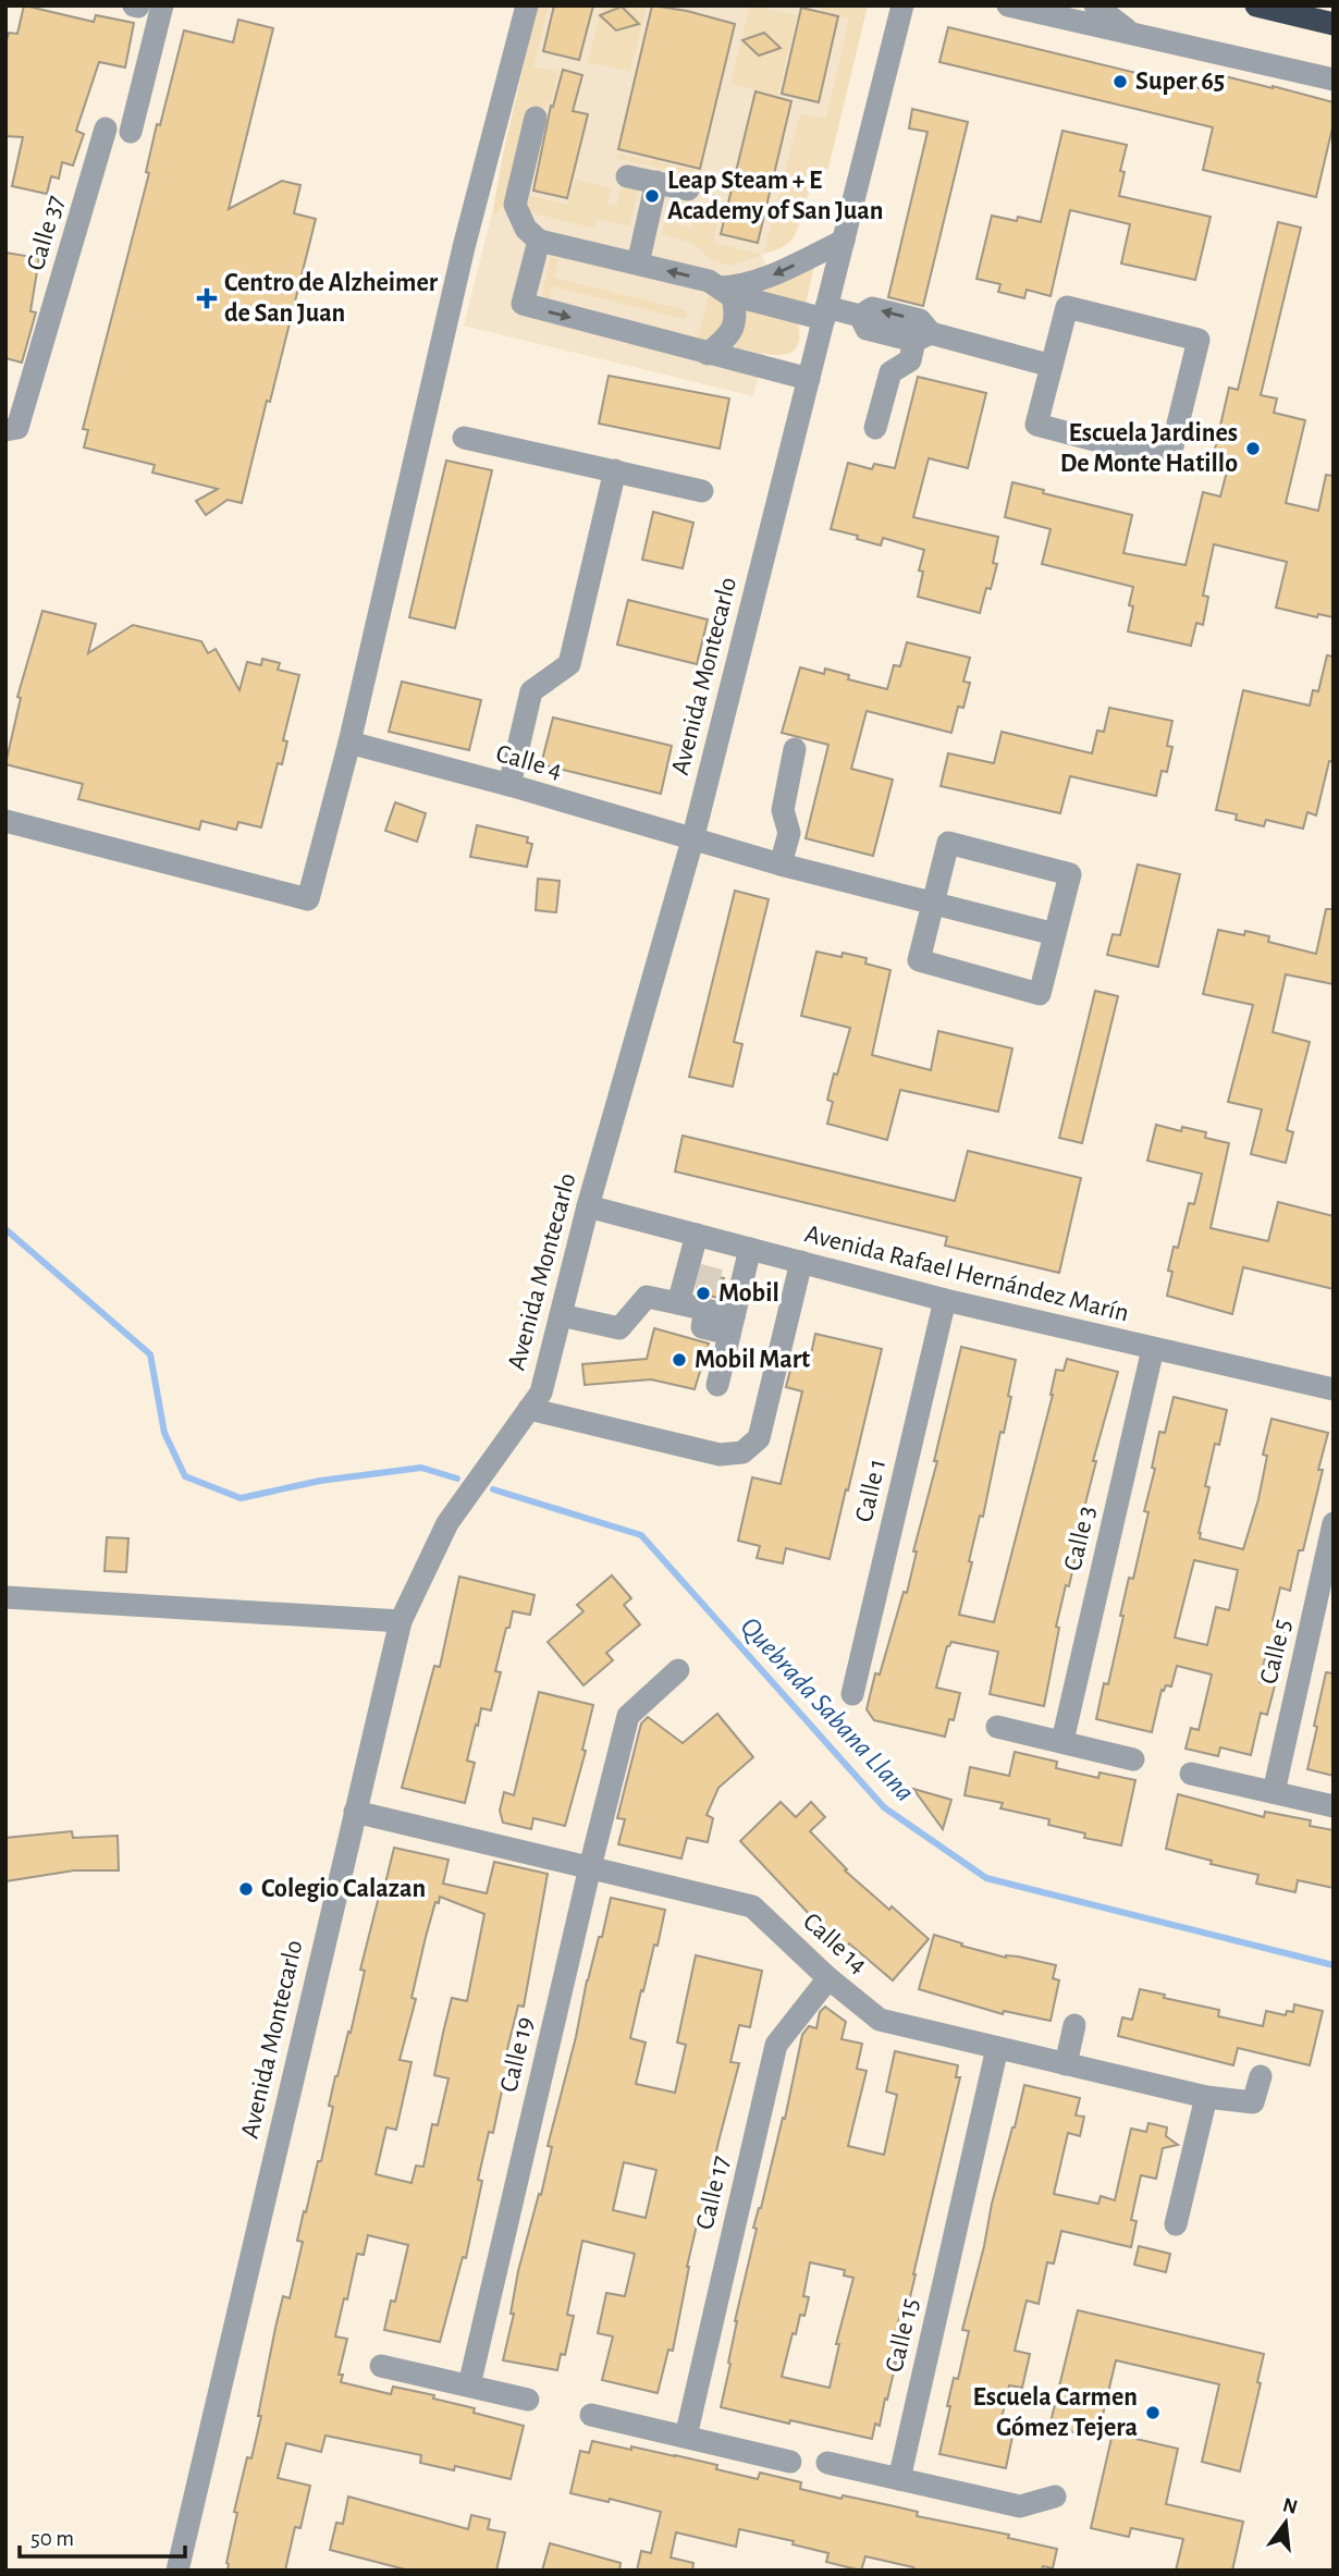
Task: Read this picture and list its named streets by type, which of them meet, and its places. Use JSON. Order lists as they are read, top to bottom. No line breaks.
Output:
{"streets":{"street":["Calle 37","Avenida Montecarlo","Calle 4","Avenida Rafael Hernández Marín","Calle 1","Calle 3","Calle 5","Calle 14","Calle 19","Calle 17","Calle 15"]},"crossings":[["Avenida Montecarlo","Calle 4"],["Avenida Montecarlo","Avenida Rafael Hernández Marín"],["Avenida Montecarlo","Calle 14"],["Avenida Rafael Hernández Marín","Calle 1"],["Avenida Rafael Hernández Marín","Calle 3"],["Calle 14","Calle 19"],["Calle 14","Calle 17"],["Calle 14","Calle 15"]],"water":["Quebrada Sabana Llana"],"places":{"other":["Super 65","Leap Steam + E Academy of San Juan","Escuela Jardines De Monte Hatillo","Mobil","Mobil Mart","Colegio Calazan","Escuela Carmen Gómez Tejera"],"health":["Centro de Alzheimer de San Juan"]},"scale_bar":"50 m","north":"top"}
